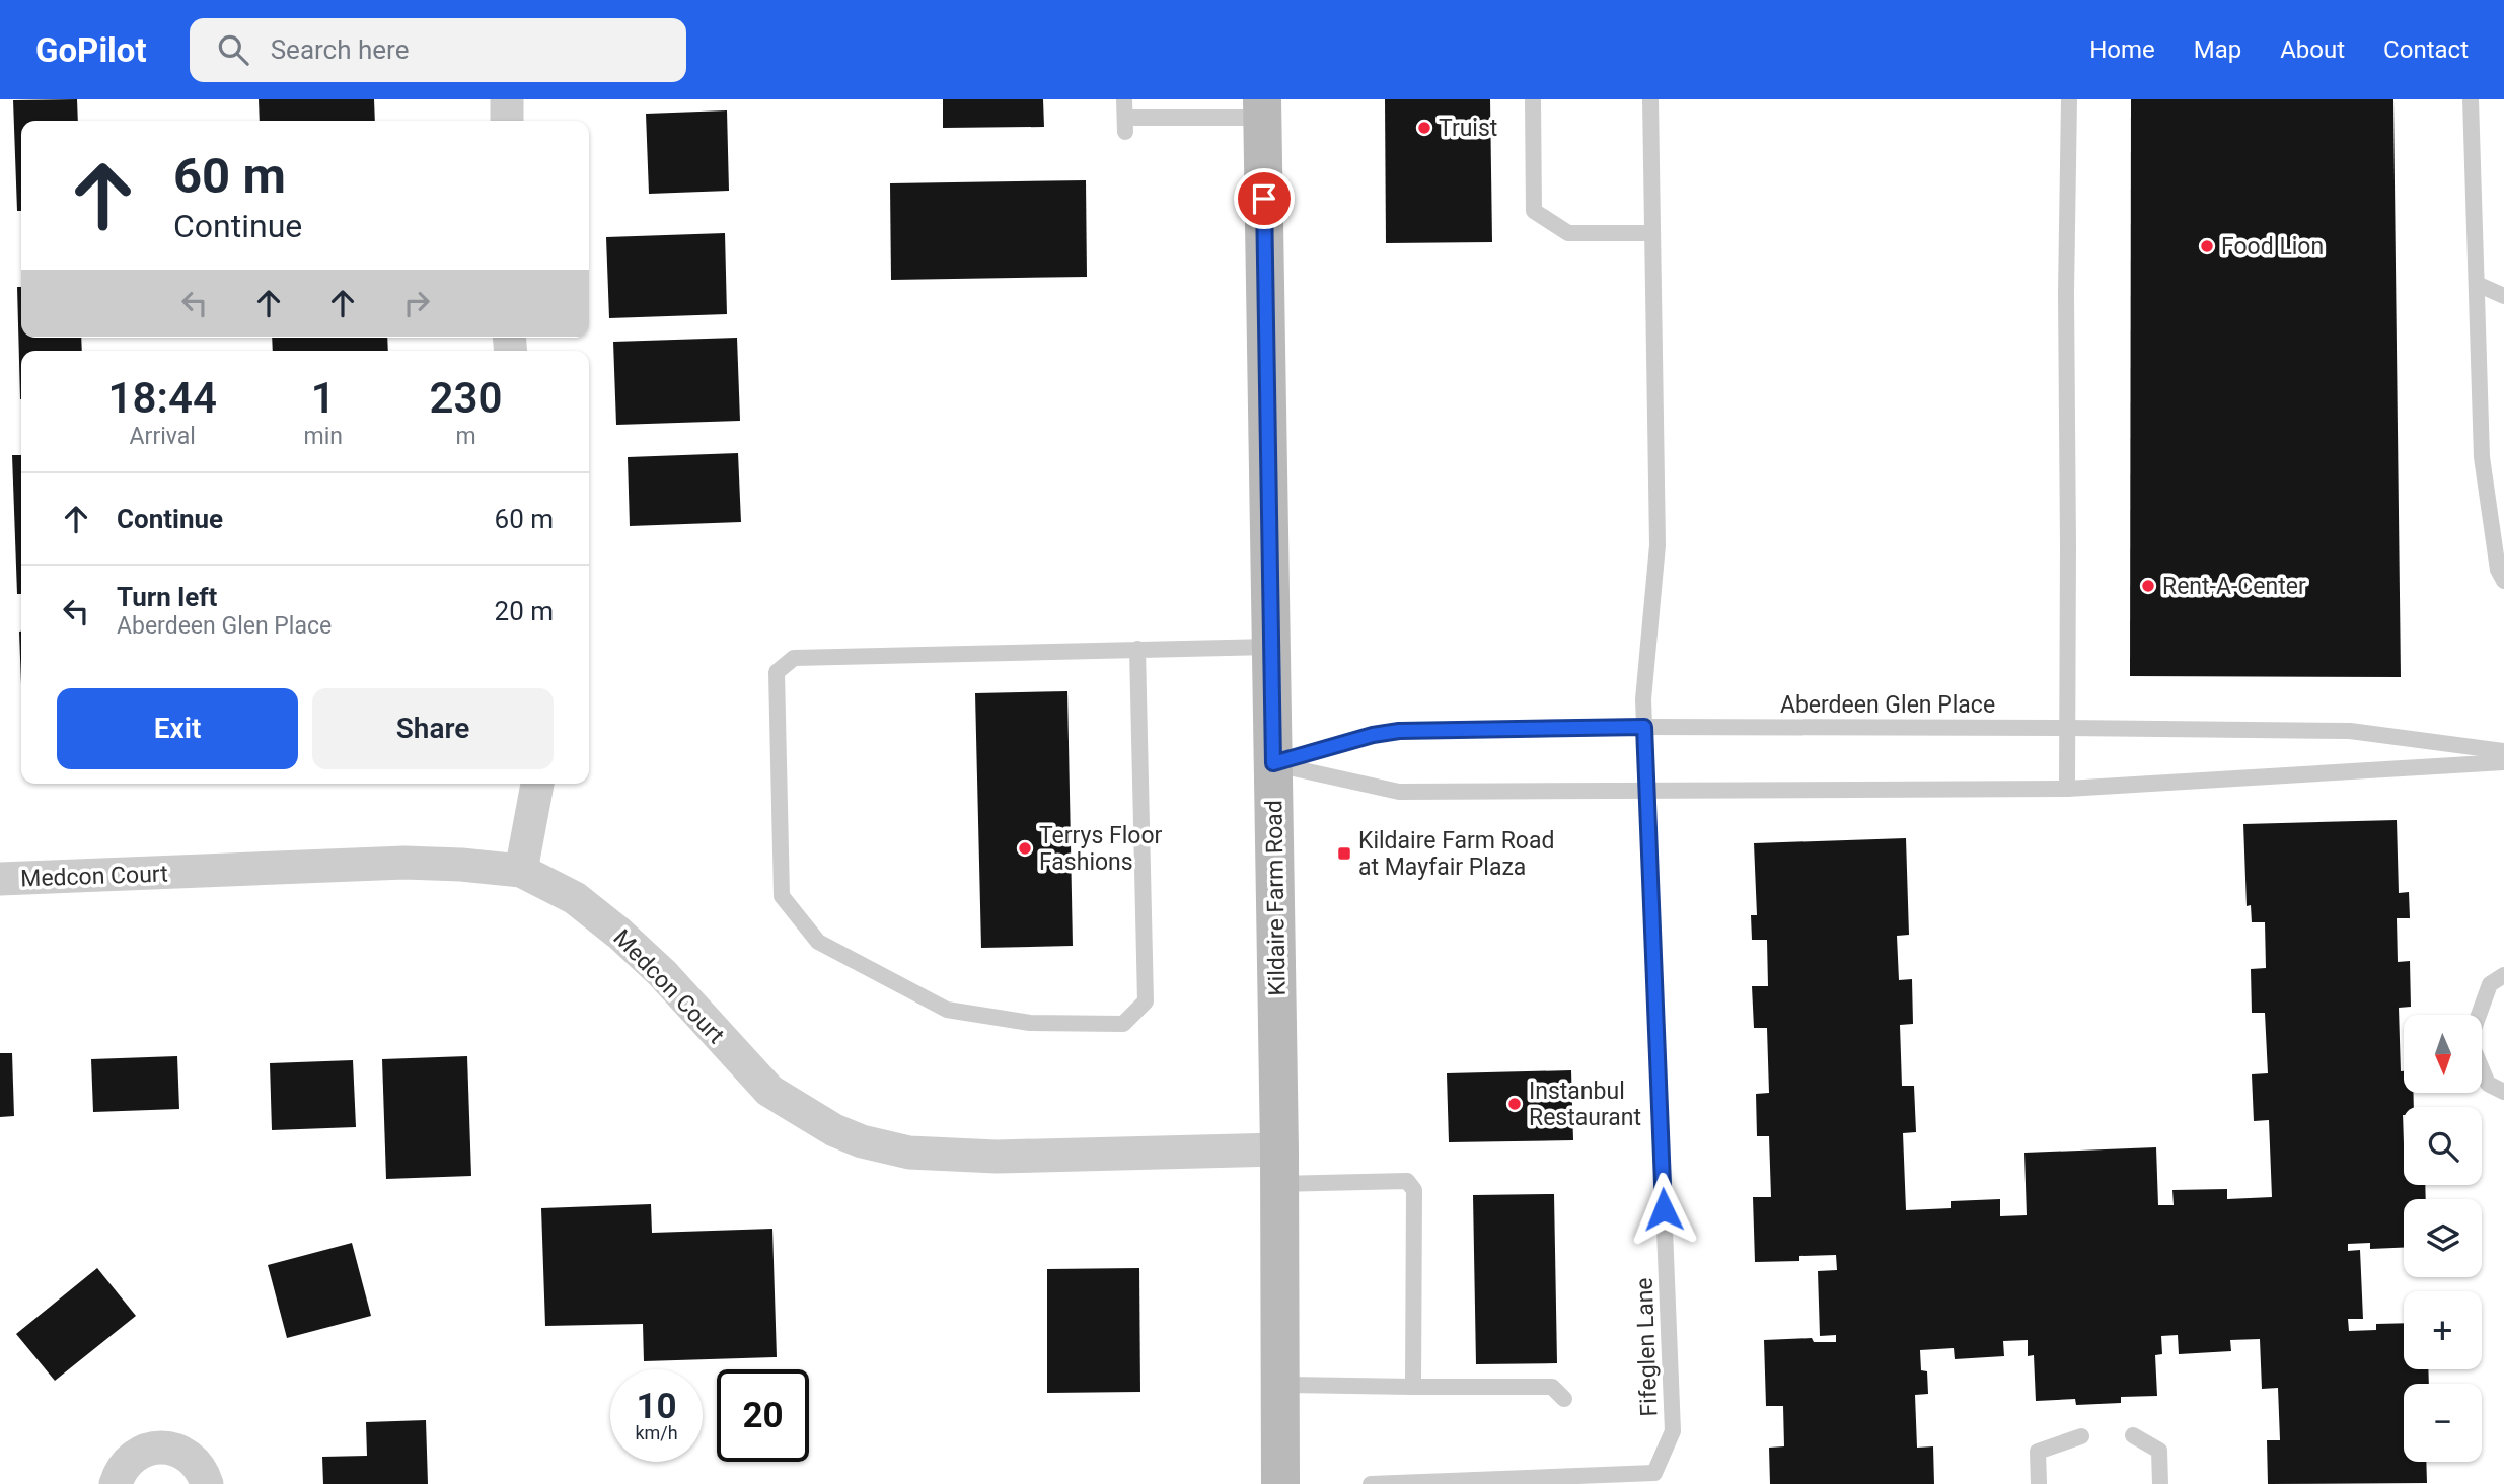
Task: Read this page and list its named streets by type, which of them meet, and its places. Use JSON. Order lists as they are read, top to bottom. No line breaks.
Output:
{"streets":{"main road":["Kildaire Farm Road"],"street":["Medcon Court"],"lane":["Aberdeen Glen Place","Fifeglen Lane"]},"crossings":[["Aberdeen Glen Place","Kildaire Farm Road"],["Aberdeen Glen Place","Fifeglen Lane"],["Medcon Court","Kildaire Farm Road"]],"places":{"other":["Truist","Food Lion","Rent-A-Center","Terrys Floor Fashions","Instanbul Restaurant"],"transit":["Kildaire Farm Road at Mayfair Plaza"]},"north":"bottom","page":{"header":"GoPilot","search":"Search here","nav":["Home","Map","About","Contact"],"turn":["60 m","Continue"],"eta":["18:44","Arrival","1","min","230","m"],"list":[{"name":"Continue","value":"60 m"},{"name":"Turn left","note":"Aberdeen Glen Place","value":"20 m"}],"buttons":["Exit","Share"],"map_buttons":["+","−"],"speed":"10 km/h","limit":"20"}}
